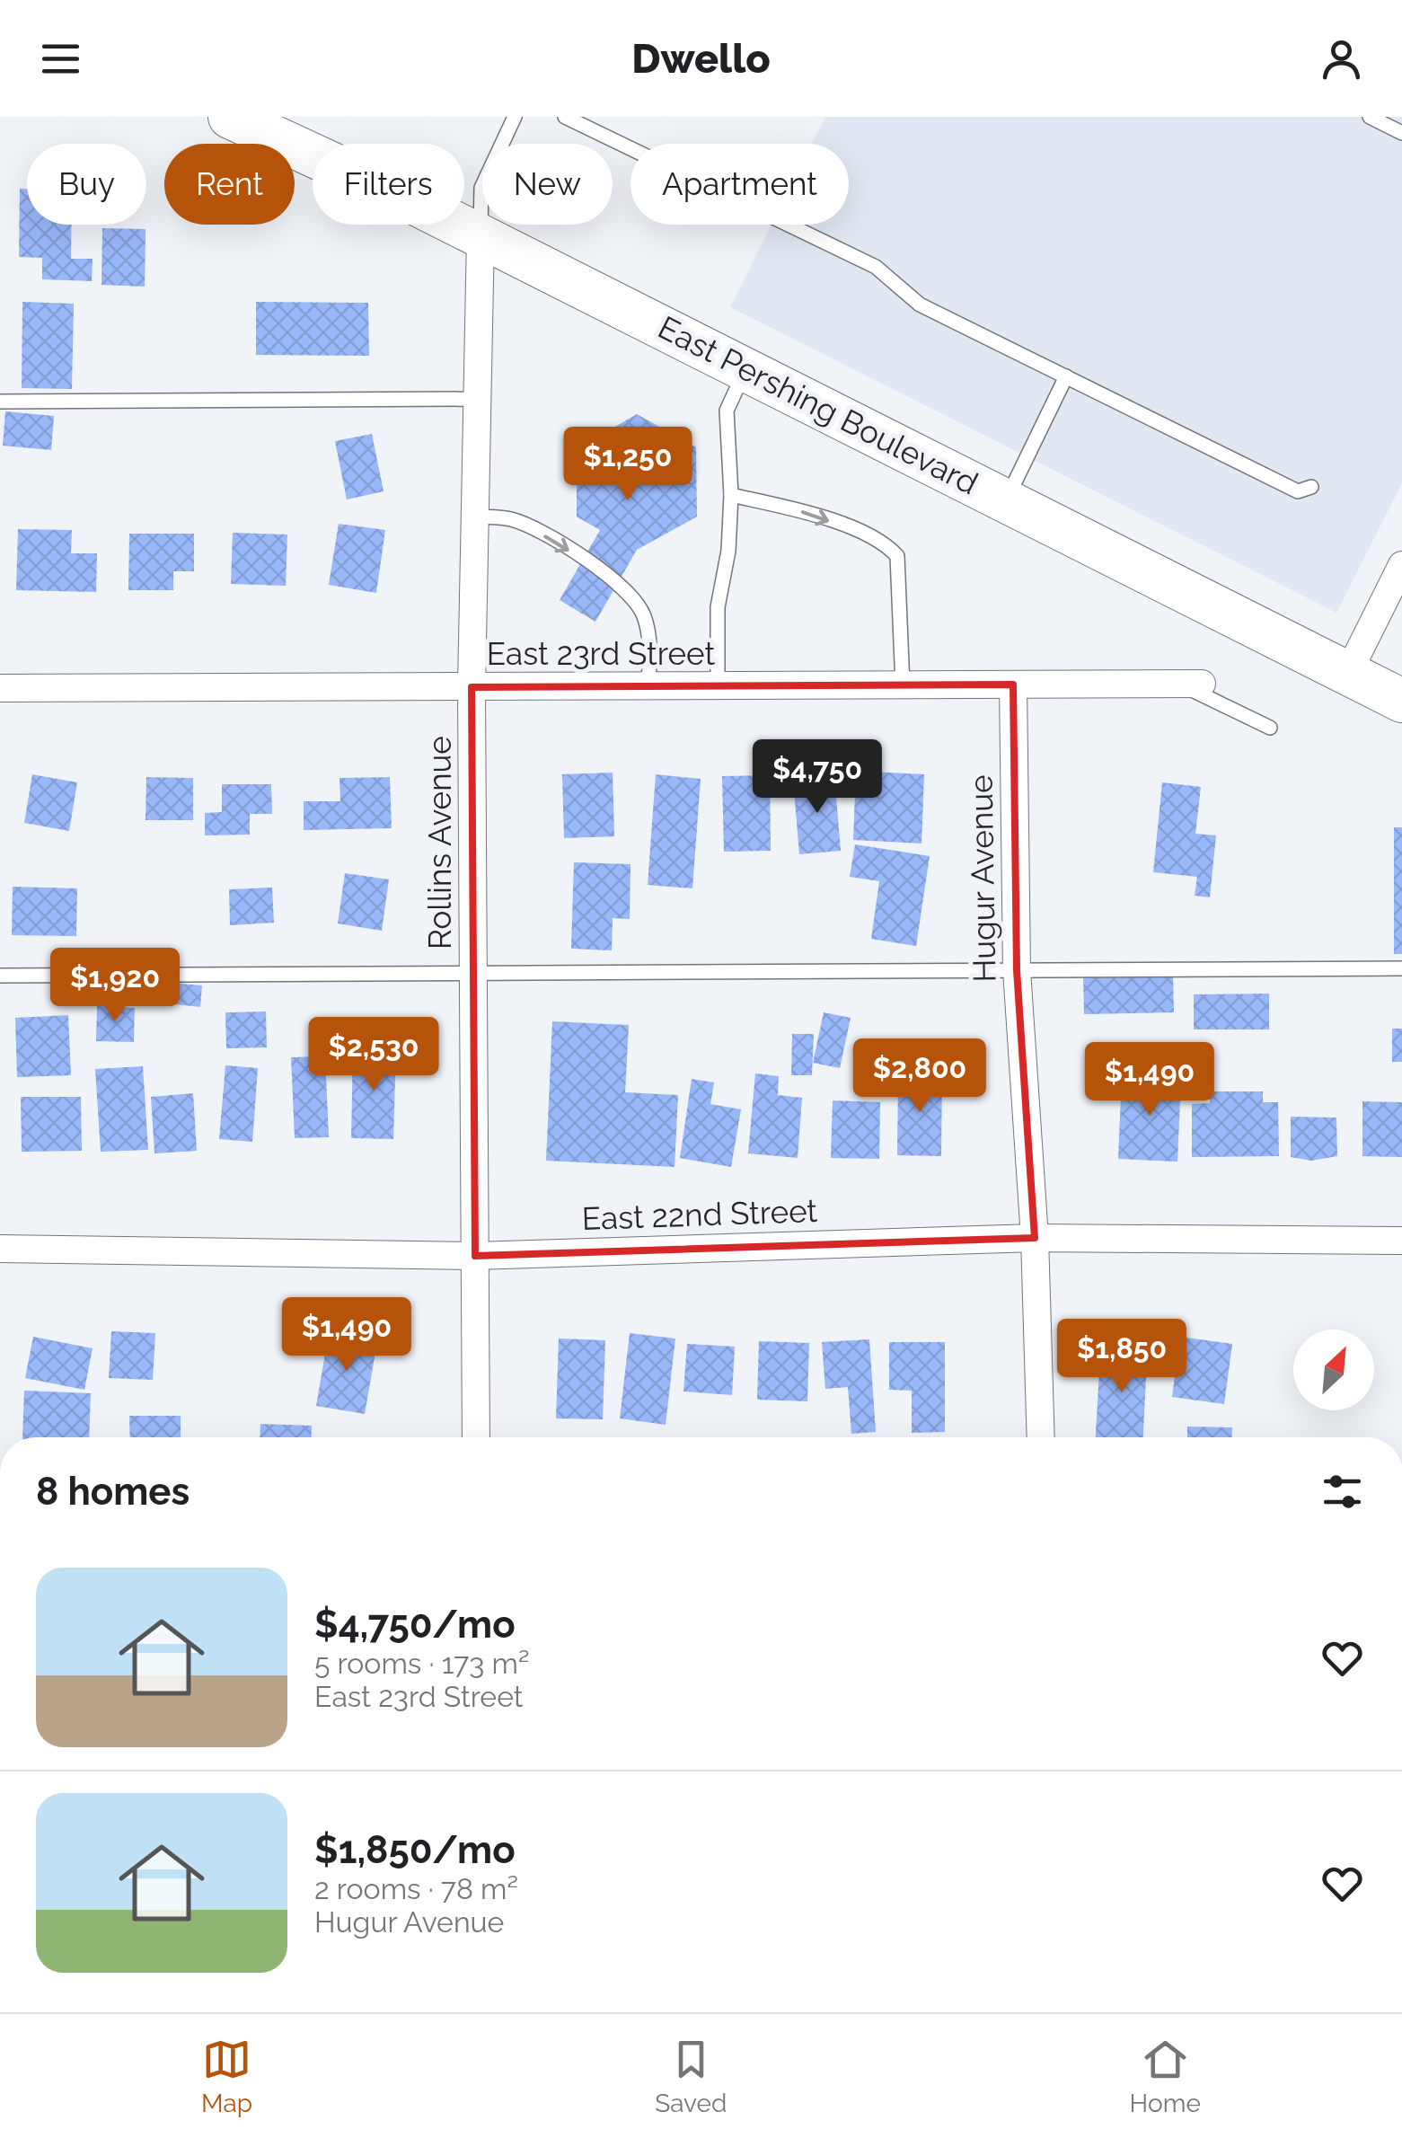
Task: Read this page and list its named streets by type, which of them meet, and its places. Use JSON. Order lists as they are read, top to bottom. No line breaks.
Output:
{"streets":{"main road":["East Pershing Boulevard"],"street":["East 23rd Street","Rollins Avenue","Hugur Avenue","East 22nd Street"]},"crossings":[["East Pershing Boulevard","Rollins Avenue"],["East 23rd Street","Rollins Avenue"],["East 23rd Street","Hugur Avenue"],["Rollins Avenue","East 22nd Street"],["Hugur Avenue","East 22nd Street"]],"north":"top right","page":{"header":"Dwello","chip":["Buy","Rent","Filters","New","Apartment"],"price":["$1,250","$4,750","$1,920","$2,530","$2,800","$1,490","$1,490","$1,850"],"heading":"8 homes","list":[{"name":"$4,750/mo","note":"5 rooms · 173 m² · East 23rd Street"},{"name":"$1,850/mo","note":"2 rooms · 78 m² · Hugur Avenue"}],"tabs":["Map","Saved","Home"]}}
